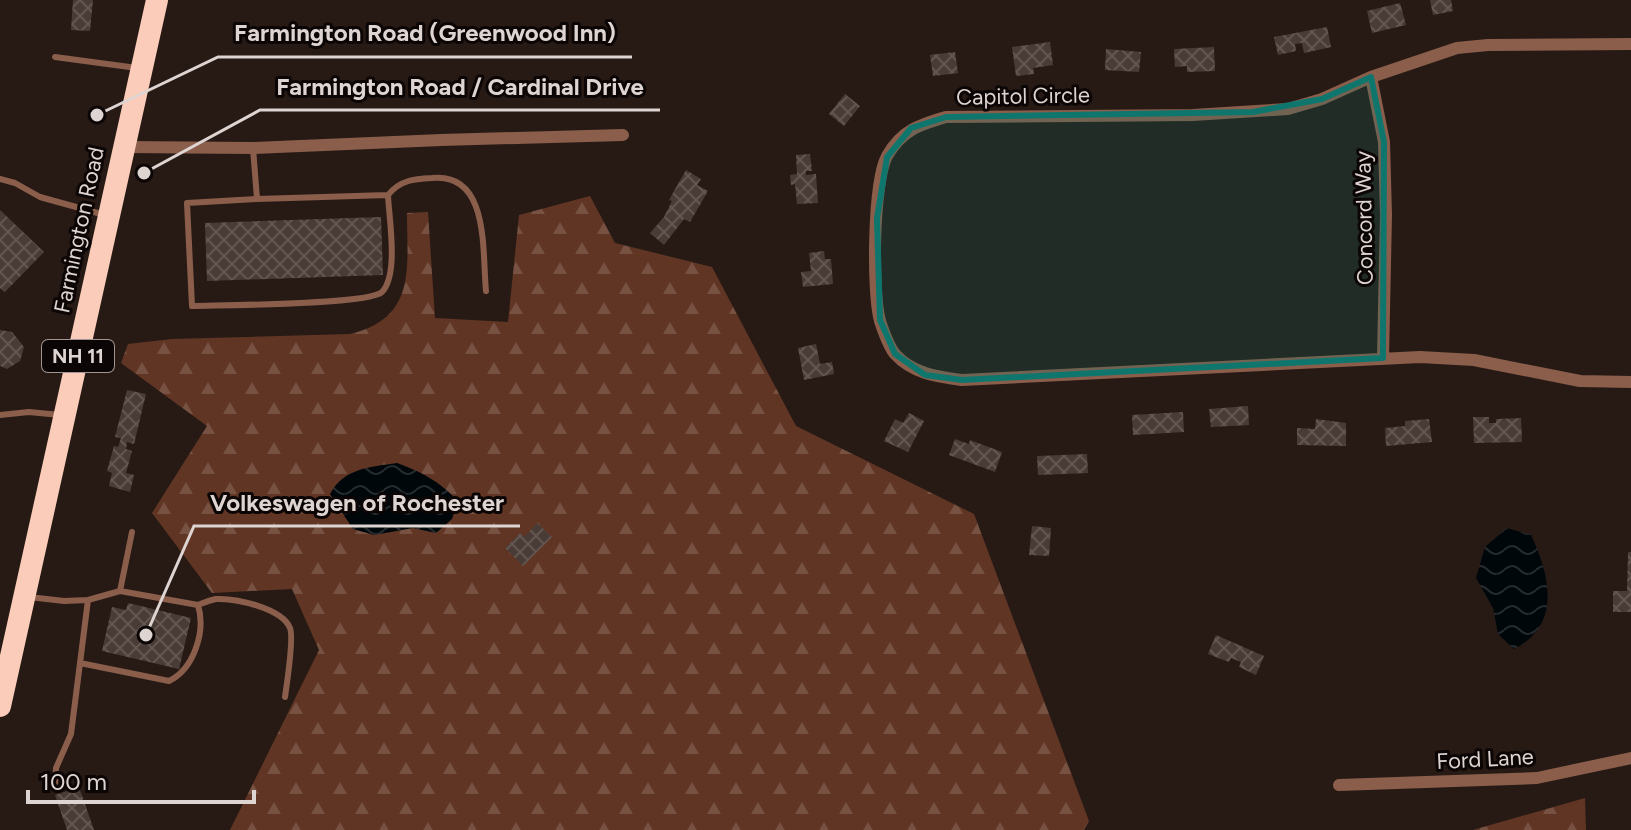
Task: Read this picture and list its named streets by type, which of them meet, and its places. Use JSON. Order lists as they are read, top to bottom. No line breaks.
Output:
{"streets":{"highway":["Farmington Road","NH 11"],"street":["Capitol Circle","Concord Way","Ford Lane"]},"crossings":[["Capitol Circle","Concord Way"]],"places":["Farmington Road (Greenwood Inn)","Farmington Road / Cardinal Drive","Volkeswagen of Rochester"],"scale_bar":"100 m"}
